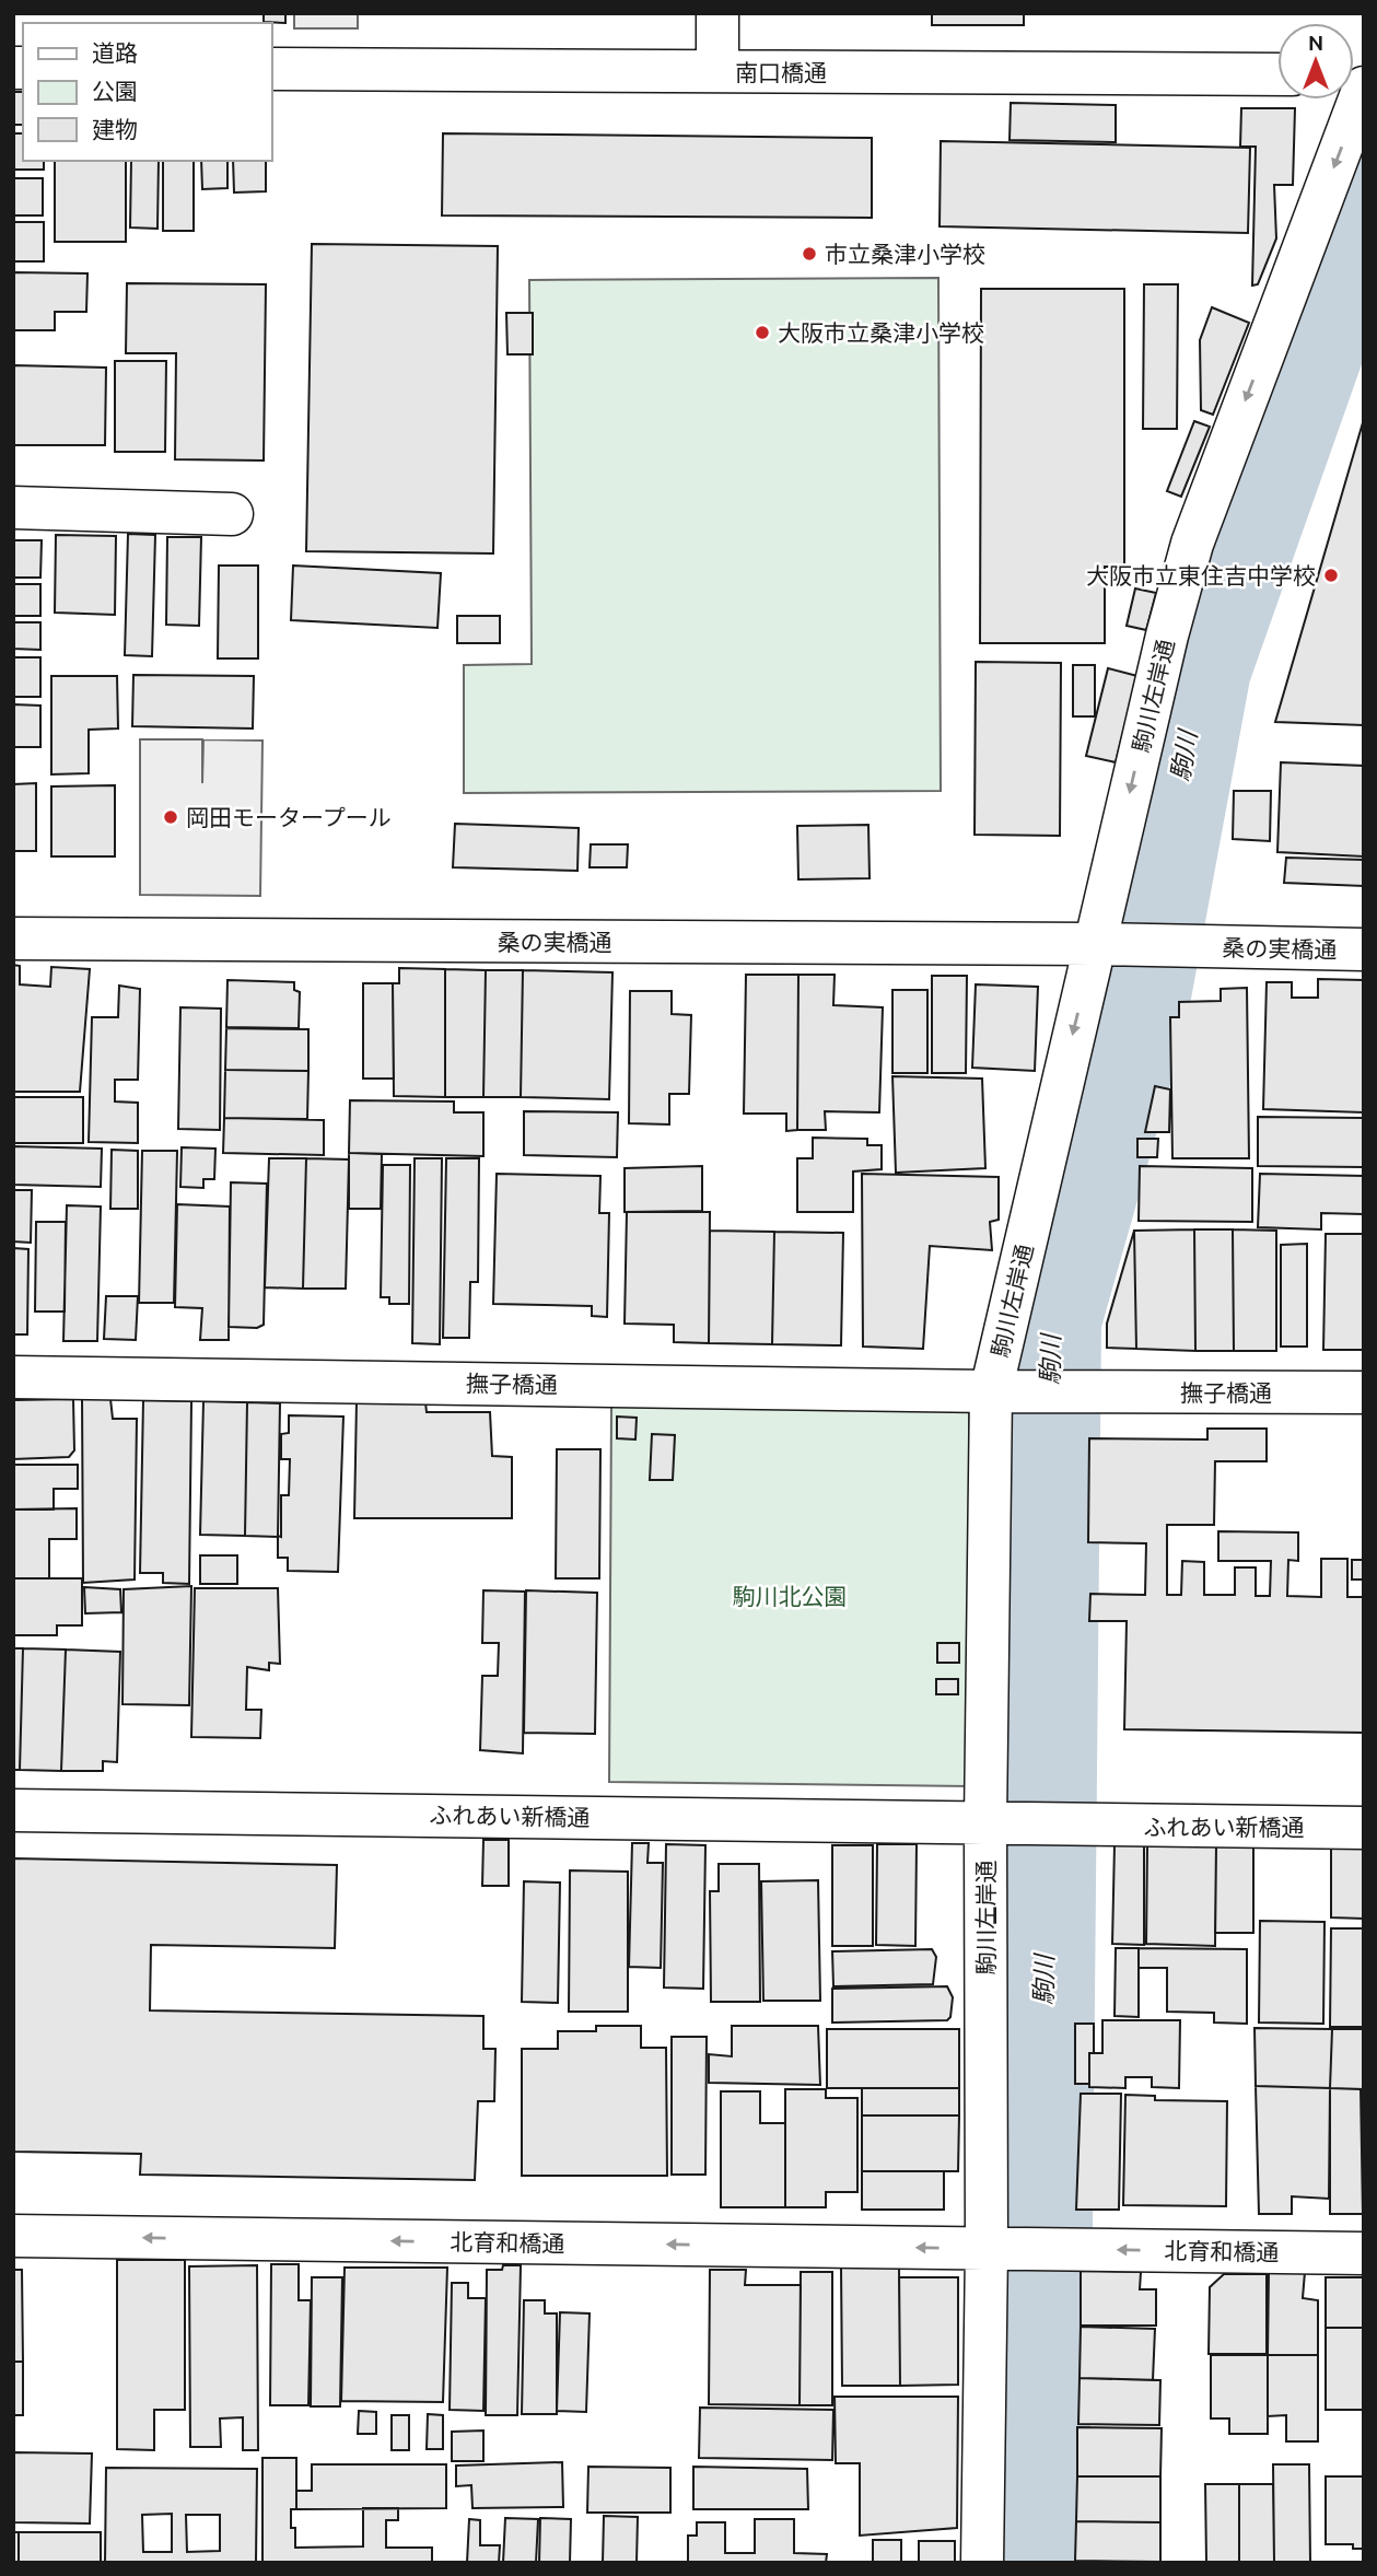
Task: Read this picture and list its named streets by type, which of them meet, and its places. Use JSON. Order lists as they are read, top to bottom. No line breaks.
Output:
{"streets":{"street":["南口橋通","駒川左岸通","桑の実橋通","撫子橋通","ふれあい新橋通","北育和橋通"]},"crossings":[["駒川左岸通","桑の実橋通"],["駒川左岸通","撫子橋通"],["駒川左岸通","ふれあい新橋通"],["駒川左岸通","北育和橋通"]],"one_way":["駒川左岸通","北育和橋通"],"water":["駒川"],"parks":["駒川北公園"],"places":["市立桑津小学校","大阪市立桑津小学校","大阪市立東住吉中学校","岡田モータープール"],"legend":["道路","公園","建物"],"north":"top"}
